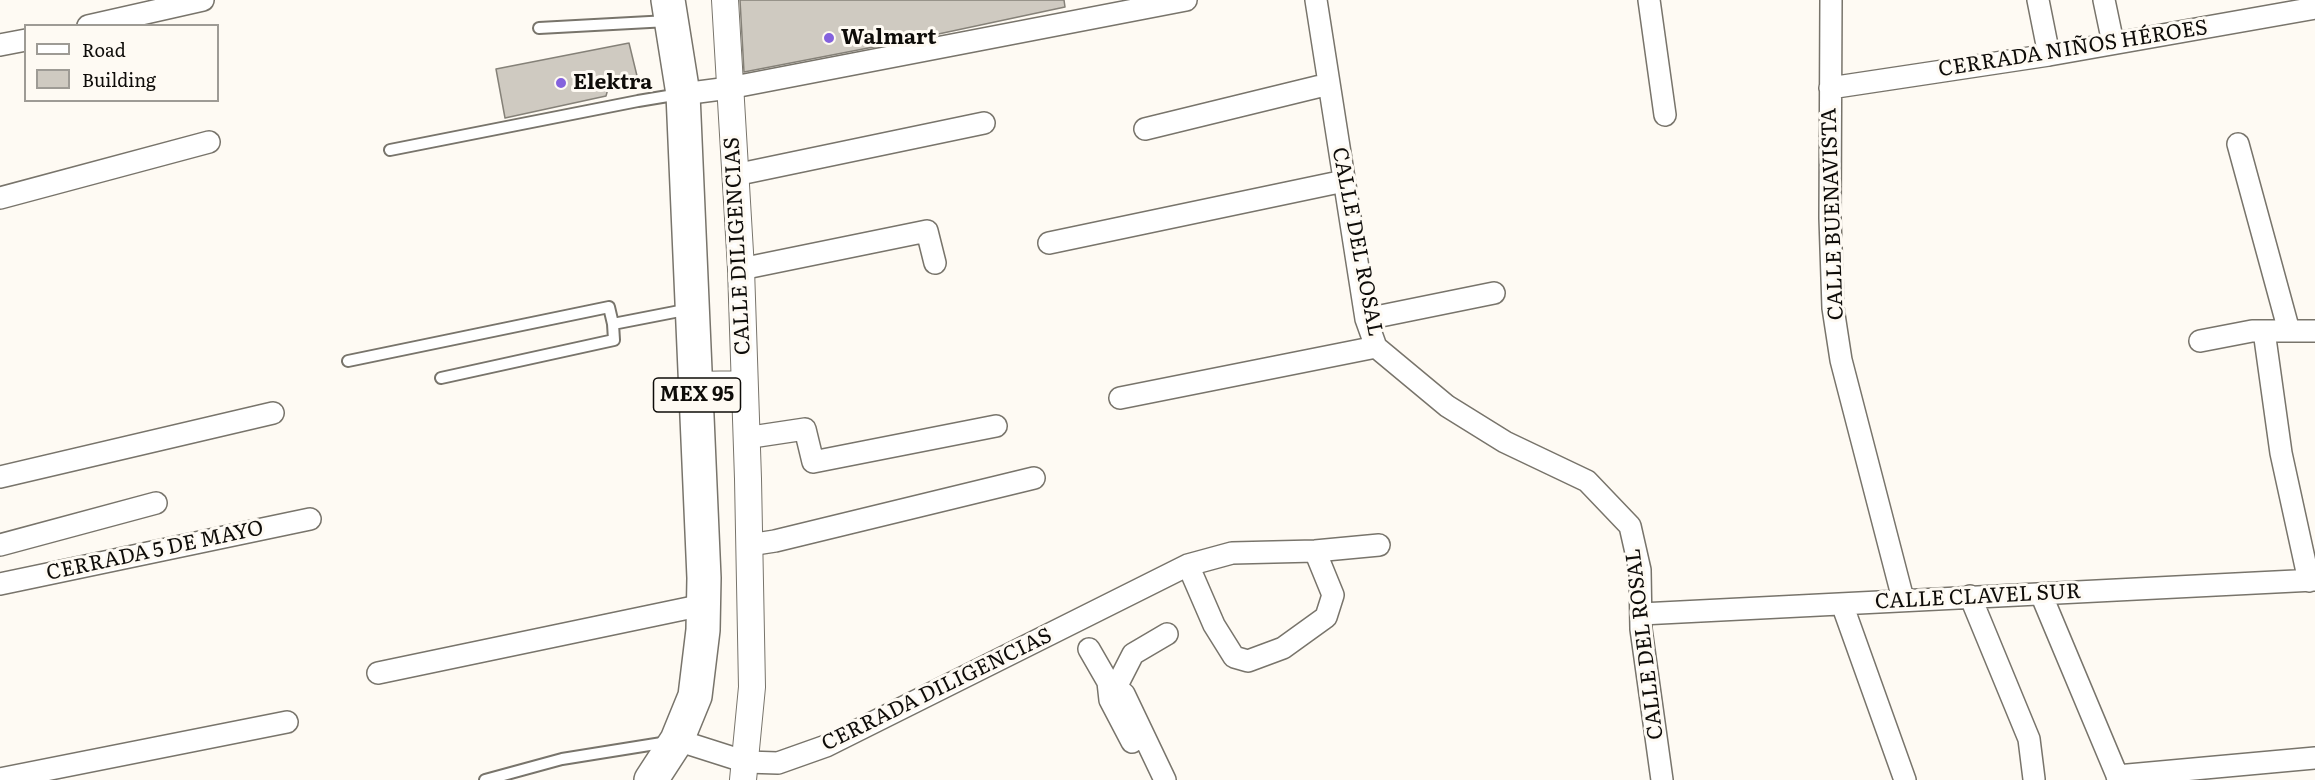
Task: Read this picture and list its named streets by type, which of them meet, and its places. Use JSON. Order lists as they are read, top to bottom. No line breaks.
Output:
{"streets":{"main road":["MEX 95"],"street":["CERRADA NIÑOS HÉROES","CALLE BUENAVISTA","CALLE DEL ROSAL","CALLE DILIGENCIAS","CERRADA 5 DE MAYO","CALLE CLAVEL SUR","CERRADA DILIGENCIAS"]},"crossings":[["CERRADA NIÑOS HÉROES","CALLE BUENAVISTA"],["CALLE BUENAVISTA","CALLE CLAVEL SUR"],["CALLE DEL ROSAL","CALLE CLAVEL SUR"],["CALLE DILIGENCIAS","CERRADA DILIGENCIAS"],["MEX 95","CERRADA DILIGENCIAS"]],"places":["Walmart","Elektra"],"legend":["Road","Building"]}
